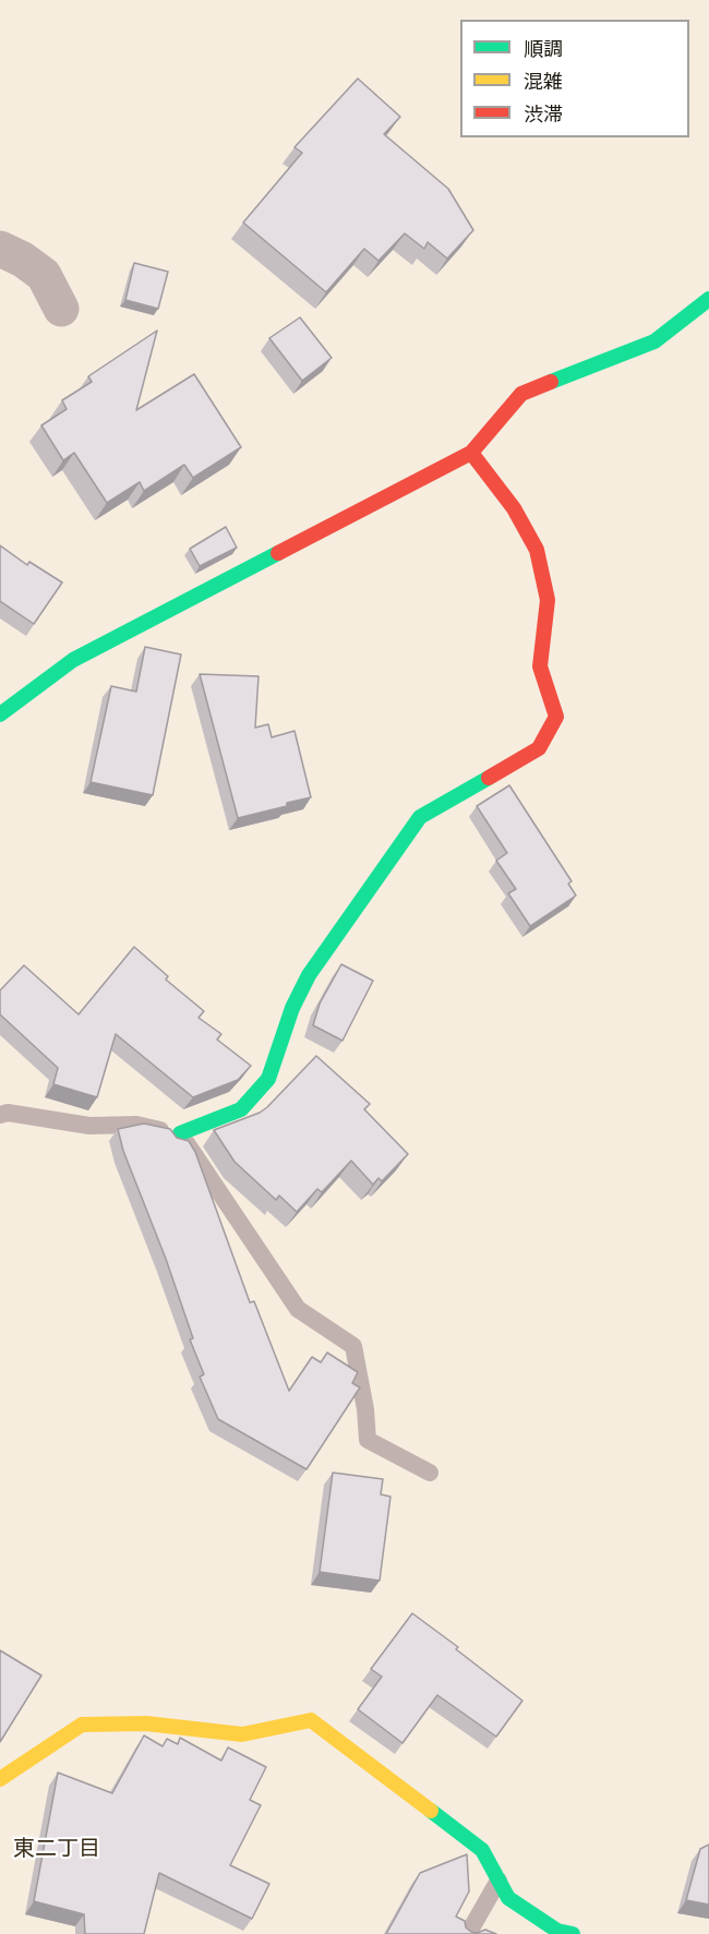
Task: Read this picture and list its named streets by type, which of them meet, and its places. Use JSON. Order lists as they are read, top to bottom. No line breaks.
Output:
{"districts":["東二丁目"],"legend":["順調","混雑","渋滞"]}
